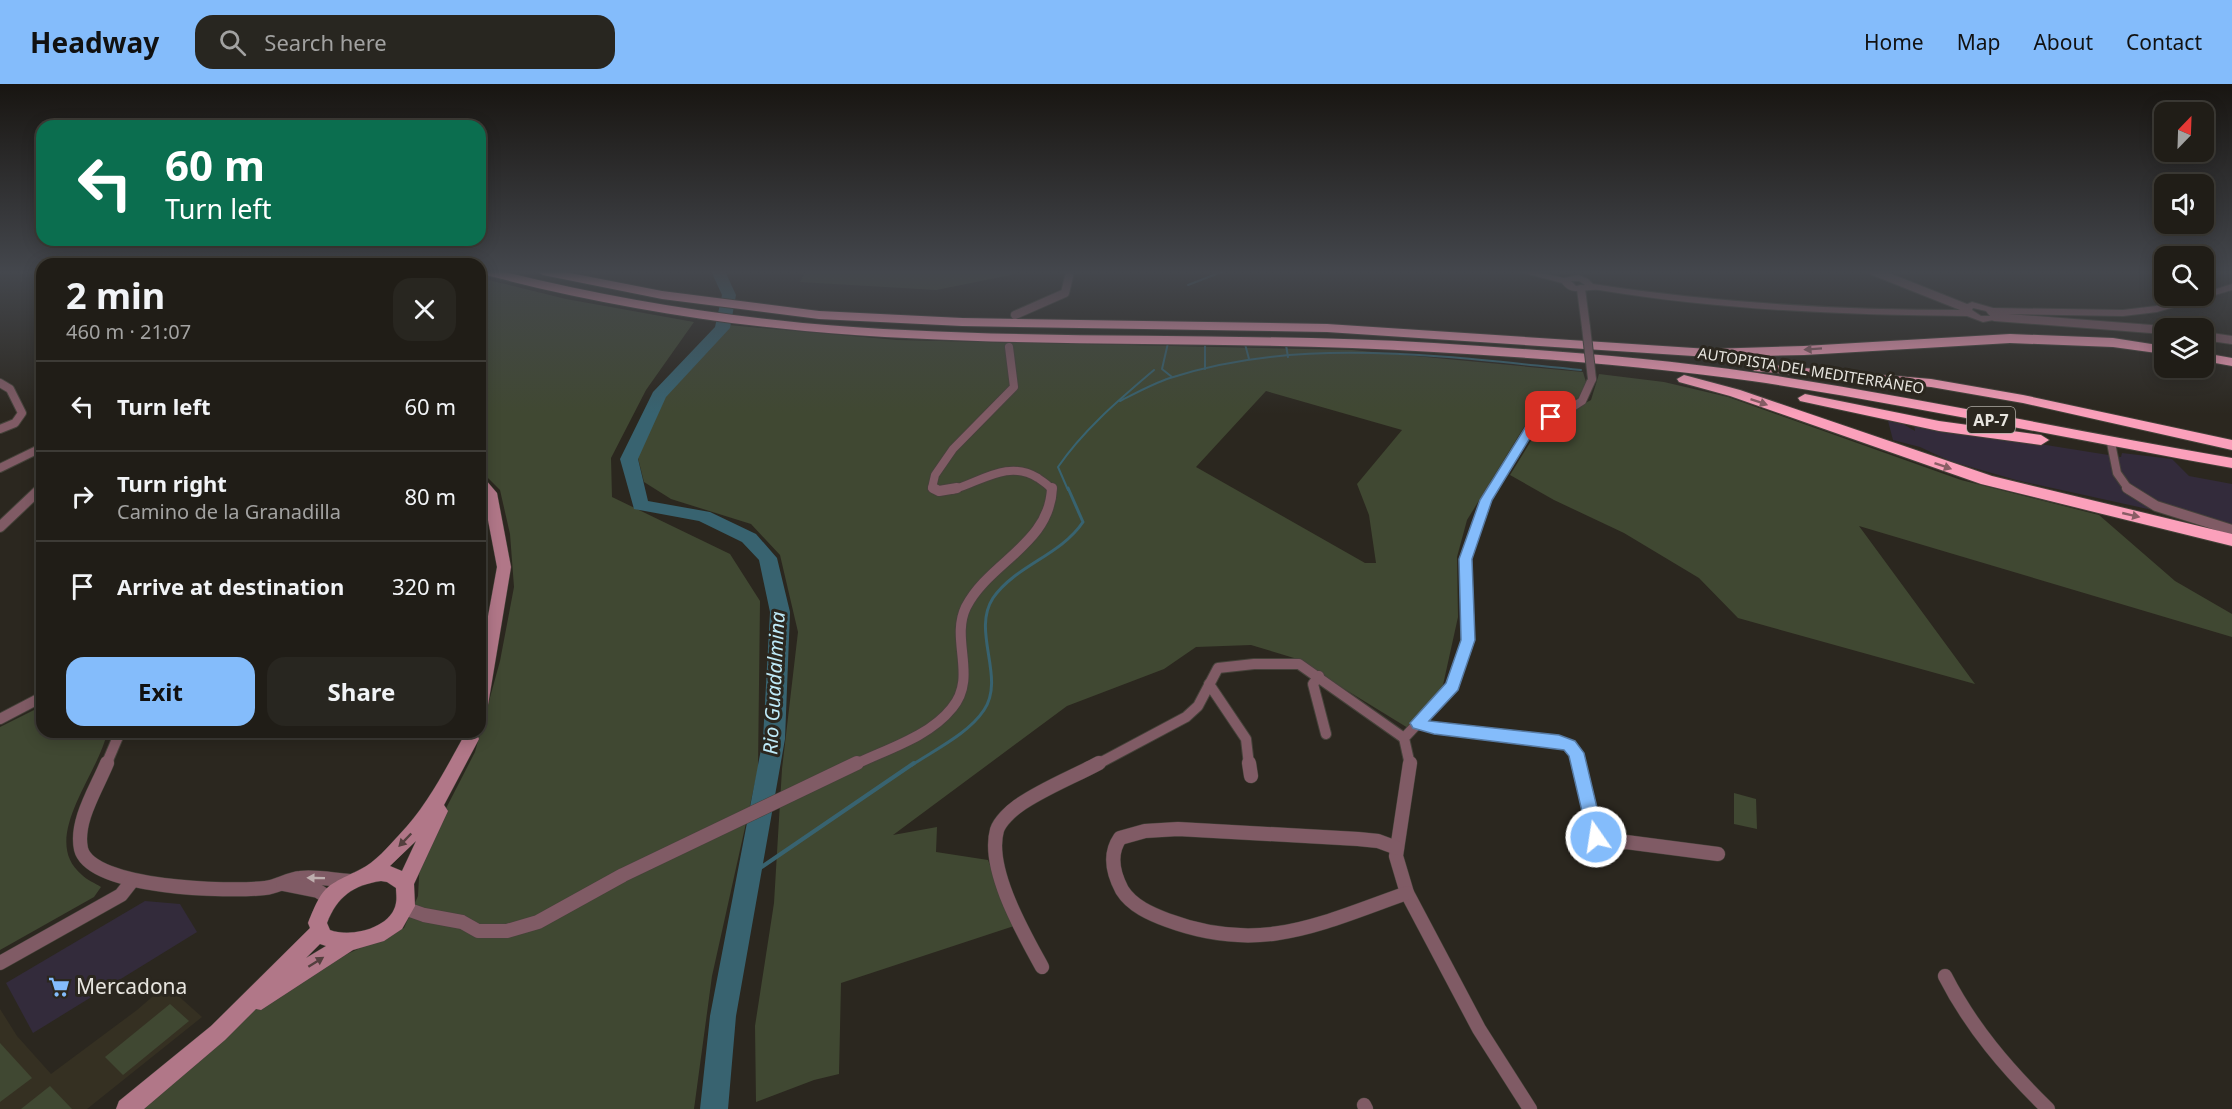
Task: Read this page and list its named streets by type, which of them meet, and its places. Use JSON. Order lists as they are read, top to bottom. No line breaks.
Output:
{"streets":{"highway":["AUTOPISTA DEL MEDITERRÁNEO","AP-7"]},"water":["Rio Guadalmina"],"places":{"supermarket":["Mercadona"]},"north":"top right","page":{"header":"Headway","search":"Search here","nav":["Home","Map","About","Contact"],"turn":["60 m","Turn left"],"heading":["2 min","460 m · 21:07"],"list":[{"name":"Turn left","value":"60 m"},{"name":"Turn right","note":"Camino de la Granadilla","value":"80 m"},{"name":"Arrive at destination","value":"320 m"}],"buttons":["Exit","Share"]}}
